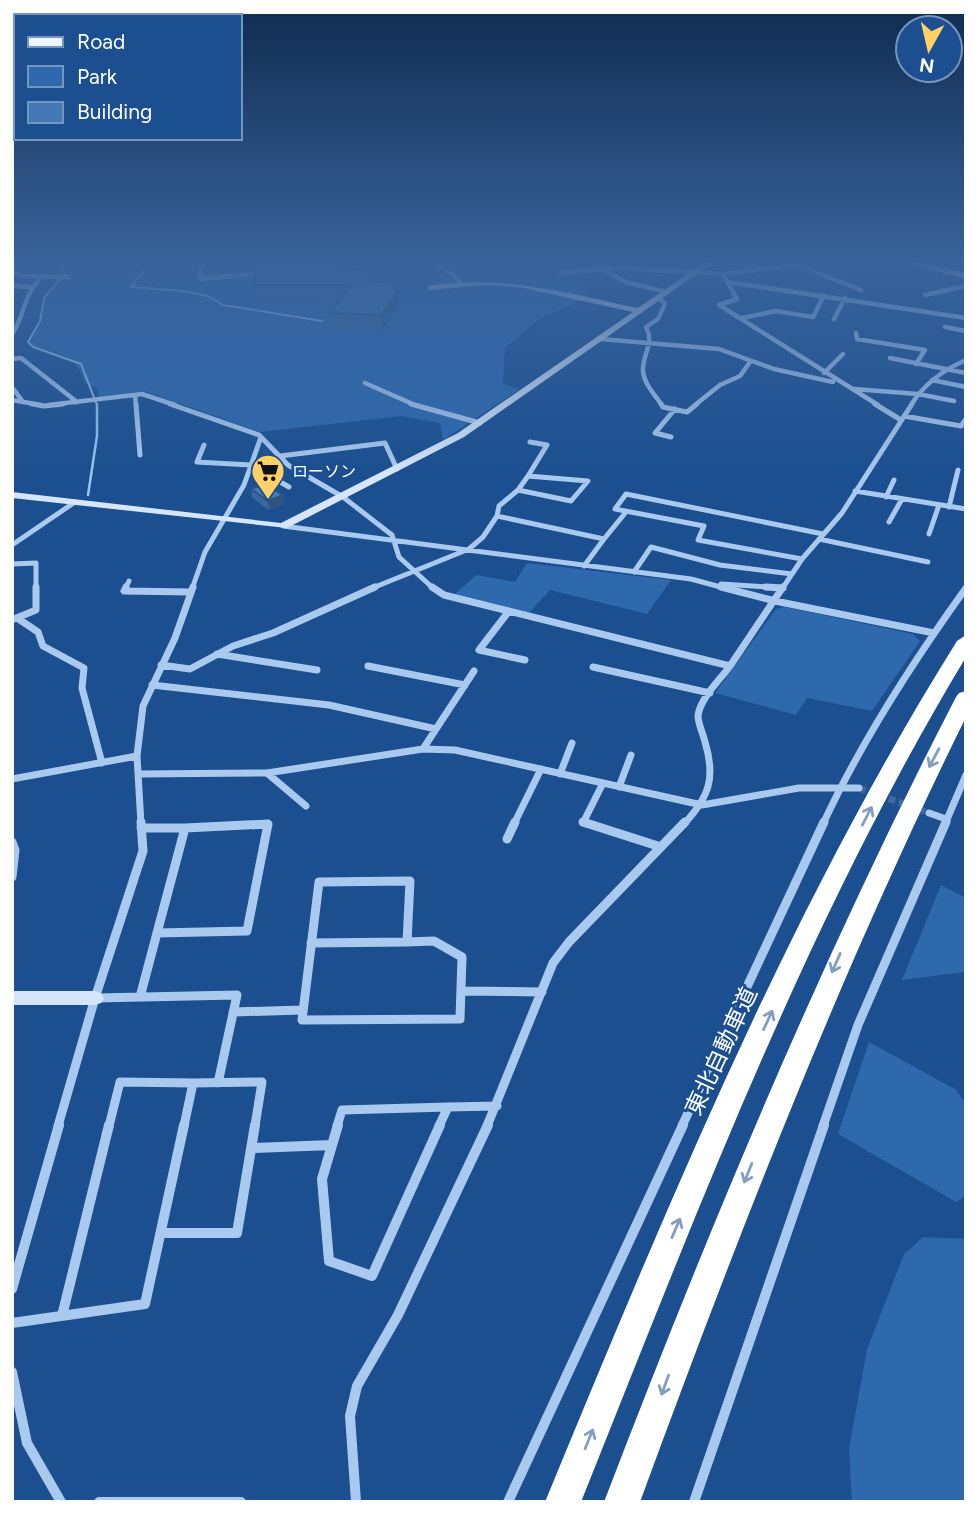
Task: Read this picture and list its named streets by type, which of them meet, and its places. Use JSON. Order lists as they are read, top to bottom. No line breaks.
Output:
{"streets":{"highway":["東北自動車道"]},"places":{"supermarket":["ローソン"]},"legend":["Road","Park","Building"],"north":"bottom"}
